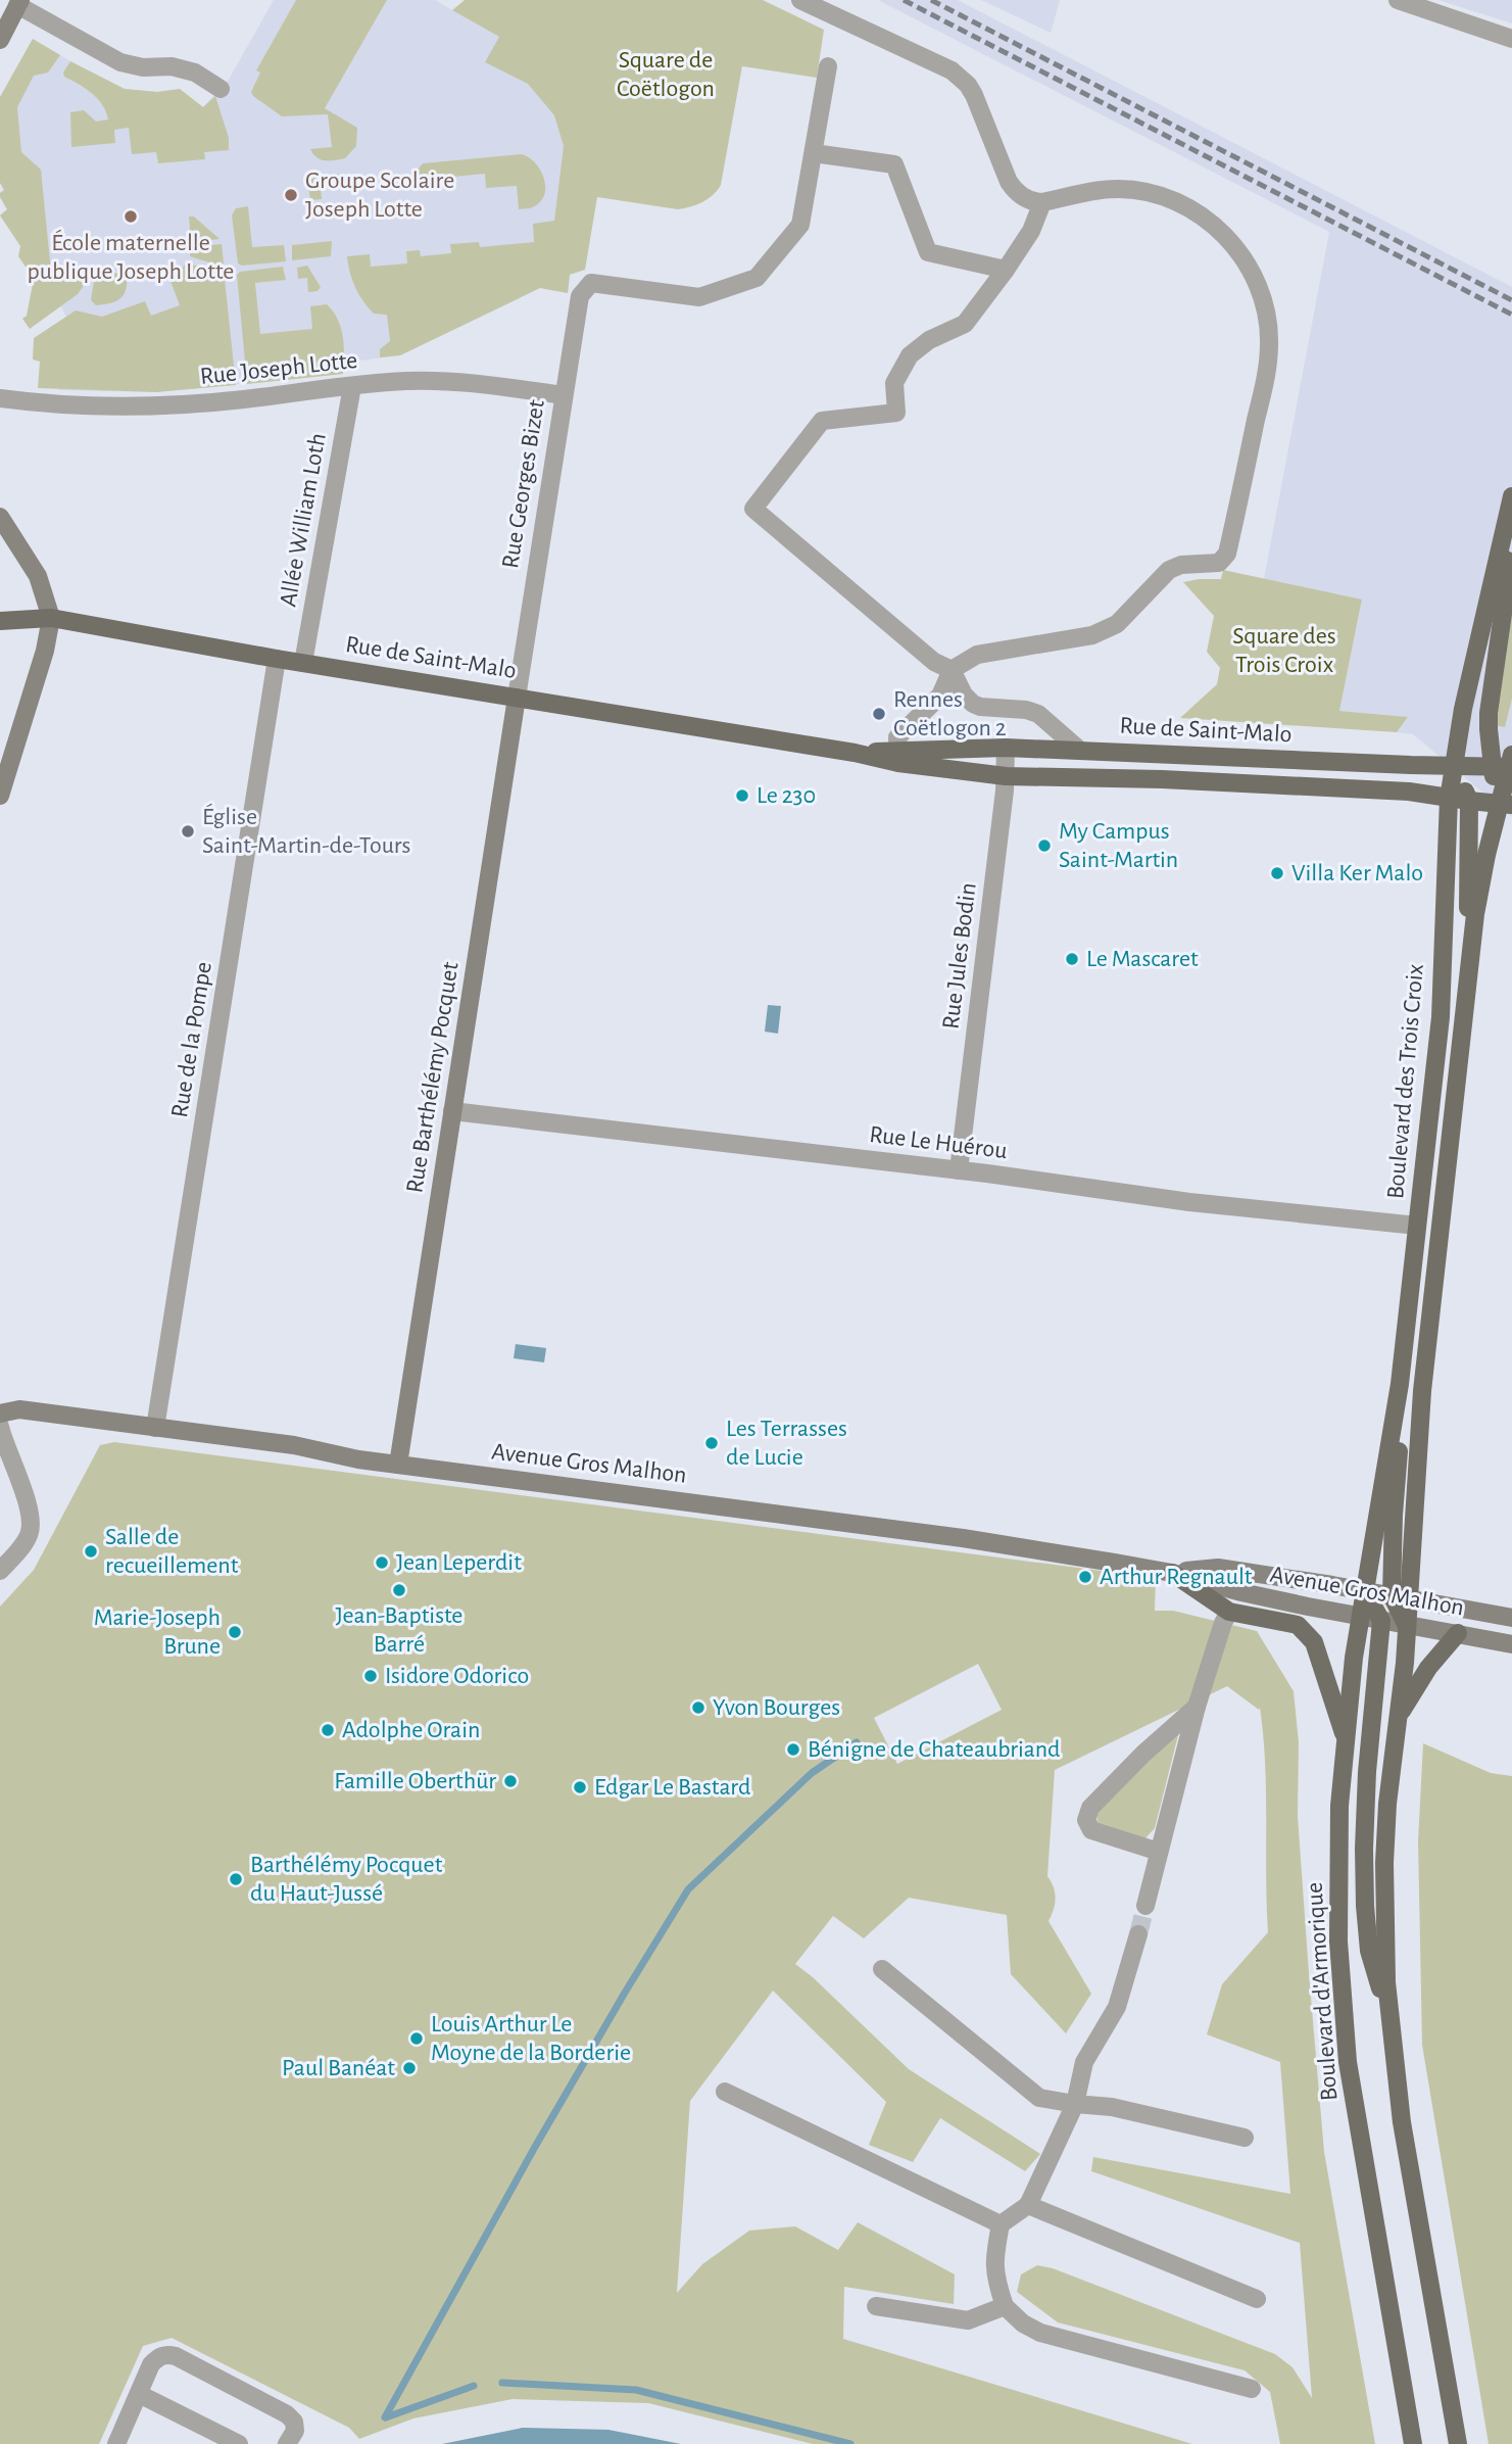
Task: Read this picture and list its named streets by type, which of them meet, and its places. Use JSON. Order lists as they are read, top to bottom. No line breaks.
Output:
{"streets":{"main road":["Rue de Saint-Malo","Boulevard des Trois Croix","Boulevard d'Armorique"],"street":["Rue Joseph Lotte","Rue Georges Bizet","Allée William Loth","Rue Jules Bodin","Rue de la Pompe","Rue Barthélémy Pocquet","Rue Le Huérou","Avenue Gros Malhon"]},"crossings":[["Rue Joseph Lotte","Rue Georges Bizet"],["Rue Joseph Lotte","Allée William Loth"],["Rue Georges Bizet","Rue de Saint-Malo"],["Rue Georges Bizet","Rue Barthélémy Pocquet"],["Allée William Loth","Rue de Saint-Malo"],["Rue de Saint-Malo","Rue Jules Bodin"],["Rue de Saint-Malo","Rue de la Pompe"],["Rue de Saint-Malo","Rue Barthélémy Pocquet"],["Rue de Saint-Malo","Boulevard des Trois Croix"],["Rue Jules Bodin","Rue Le Huérou"],["Rue de la Pompe","Avenue Gros Malhon"],["Rue Barthélémy Pocquet","Rue Le Huérou"],["Rue Barthélémy Pocquet","Avenue Gros Malhon"],["Boulevard des Trois Croix","Rue Le Huérou"],["Boulevard des Trois Croix","Avenue Gros Malhon"],["Boulevard des Trois Croix","Boulevard d'Armorique"],["Avenue Gros Malhon","Boulevard d'Armorique"]],"parks":["Square de Coëtlogon","Square des Trois Croix"],"places":["Groupe Scolaire Joseph Lotte","École maternelle publique Joseph Lotte","Rennes Coëtlogon 2","Le 230","Église Saint-Martin-de-Tours","My Campus Saint-Martin","Villa Ker Malo","Le Mascaret","Les Terrasses de Lucie","Salle de recueillement","Jean Leperdit","Arthur Regnault","Jean-Baptiste Barré","Marie-Joseph Brune","Isidore Odorico","Yvon Bourges","Adolphe Orain","Bénigne de Chateaubriand","Famille Oberthür","Edgar Le Bastard","Barthélémy Pocquet du Haut-Jussé","Louis Arthur Le Moyne de la Borderie","Paul Banéat"]}
